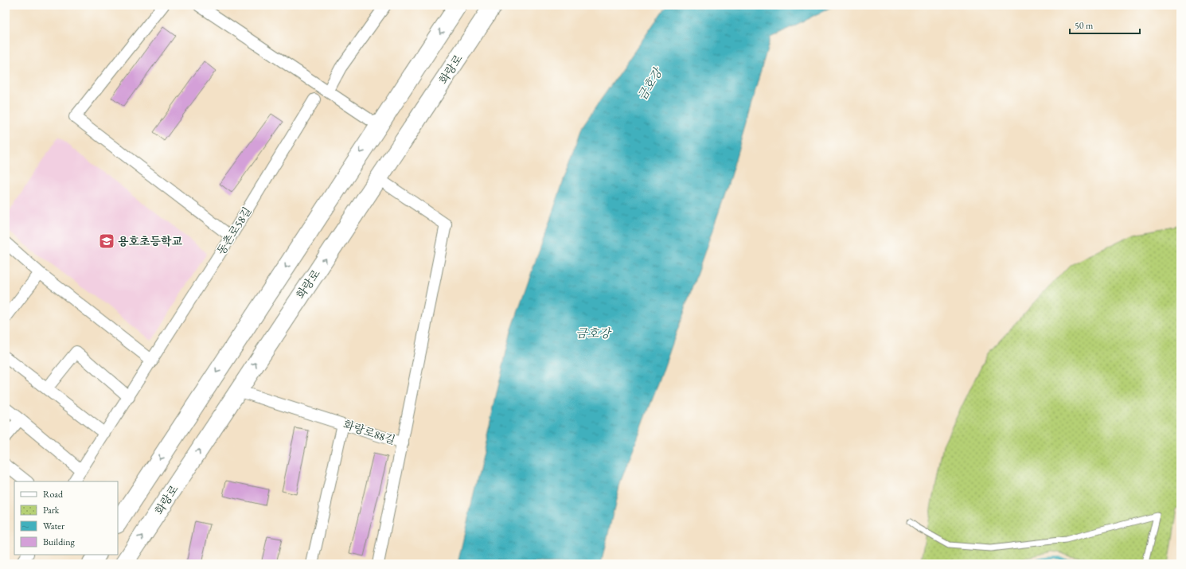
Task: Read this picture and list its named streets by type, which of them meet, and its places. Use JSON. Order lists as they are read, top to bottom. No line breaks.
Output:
{"streets":{"main road":["화랑로"],"street":["동촌로58길","화랑로88길"]},"crossings":[["화랑로","화랑로88길"]],"water":["금호강"],"places":{"school or university":["용호초등학교"]},"legend":["Road","Park","Water","Building"],"scale_bar":"50 m"}
